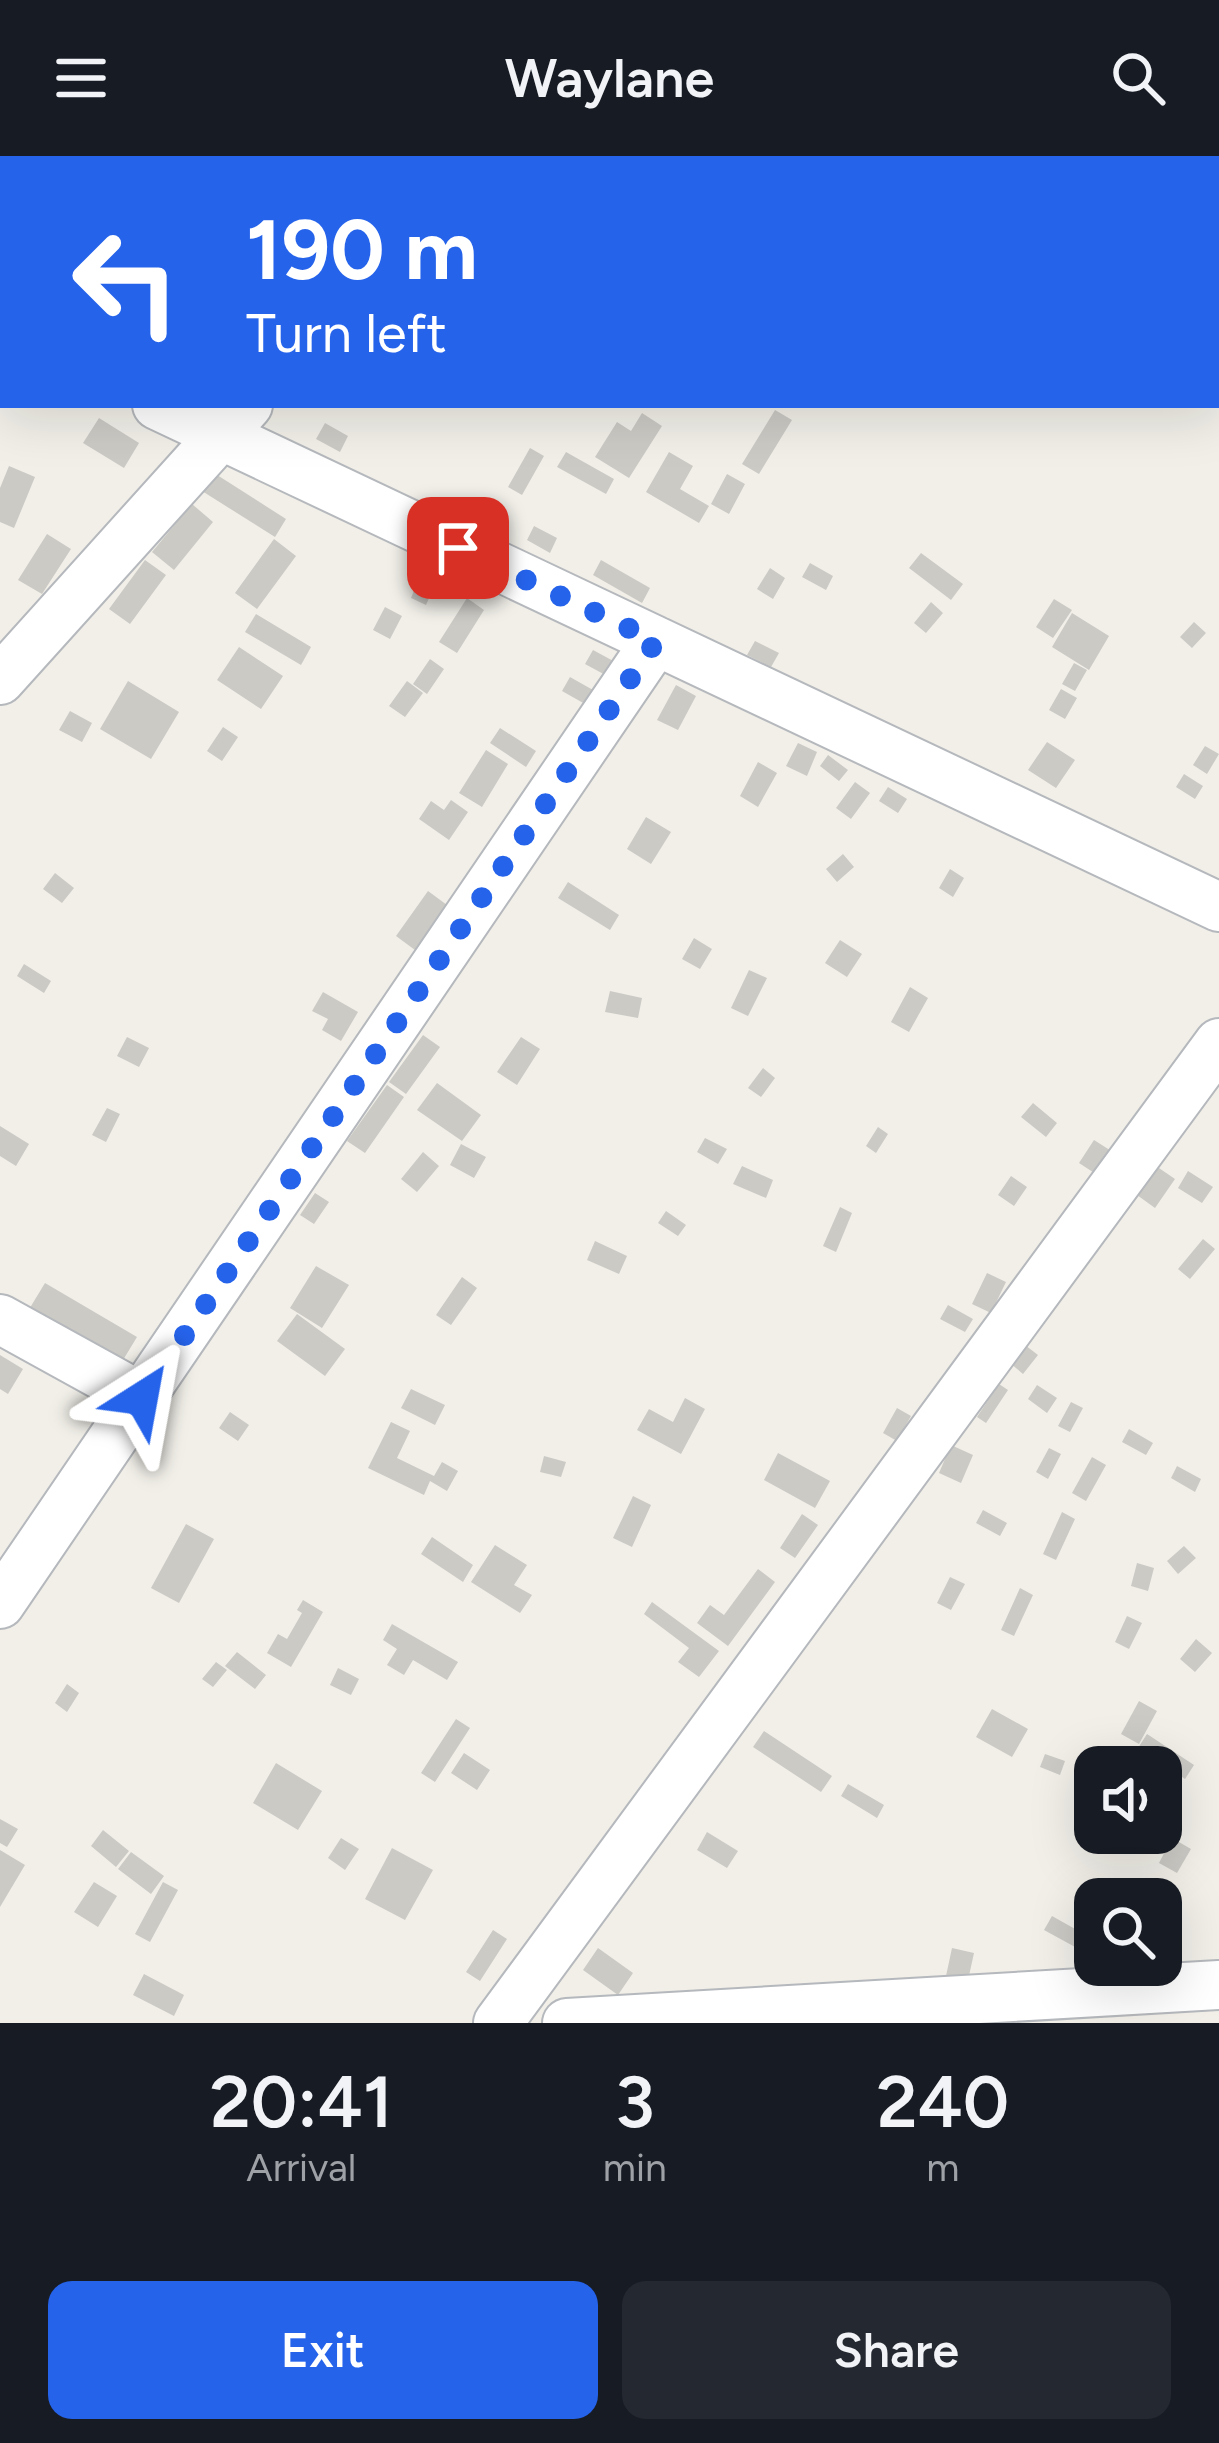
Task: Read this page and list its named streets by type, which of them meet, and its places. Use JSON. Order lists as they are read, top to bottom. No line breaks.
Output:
{"page":{"header":"Waylane","turn":["190 m","Turn left"],"eta":["20:41","Arrival","3","min","240","m"],"buttons":["Exit","Share"]}}
